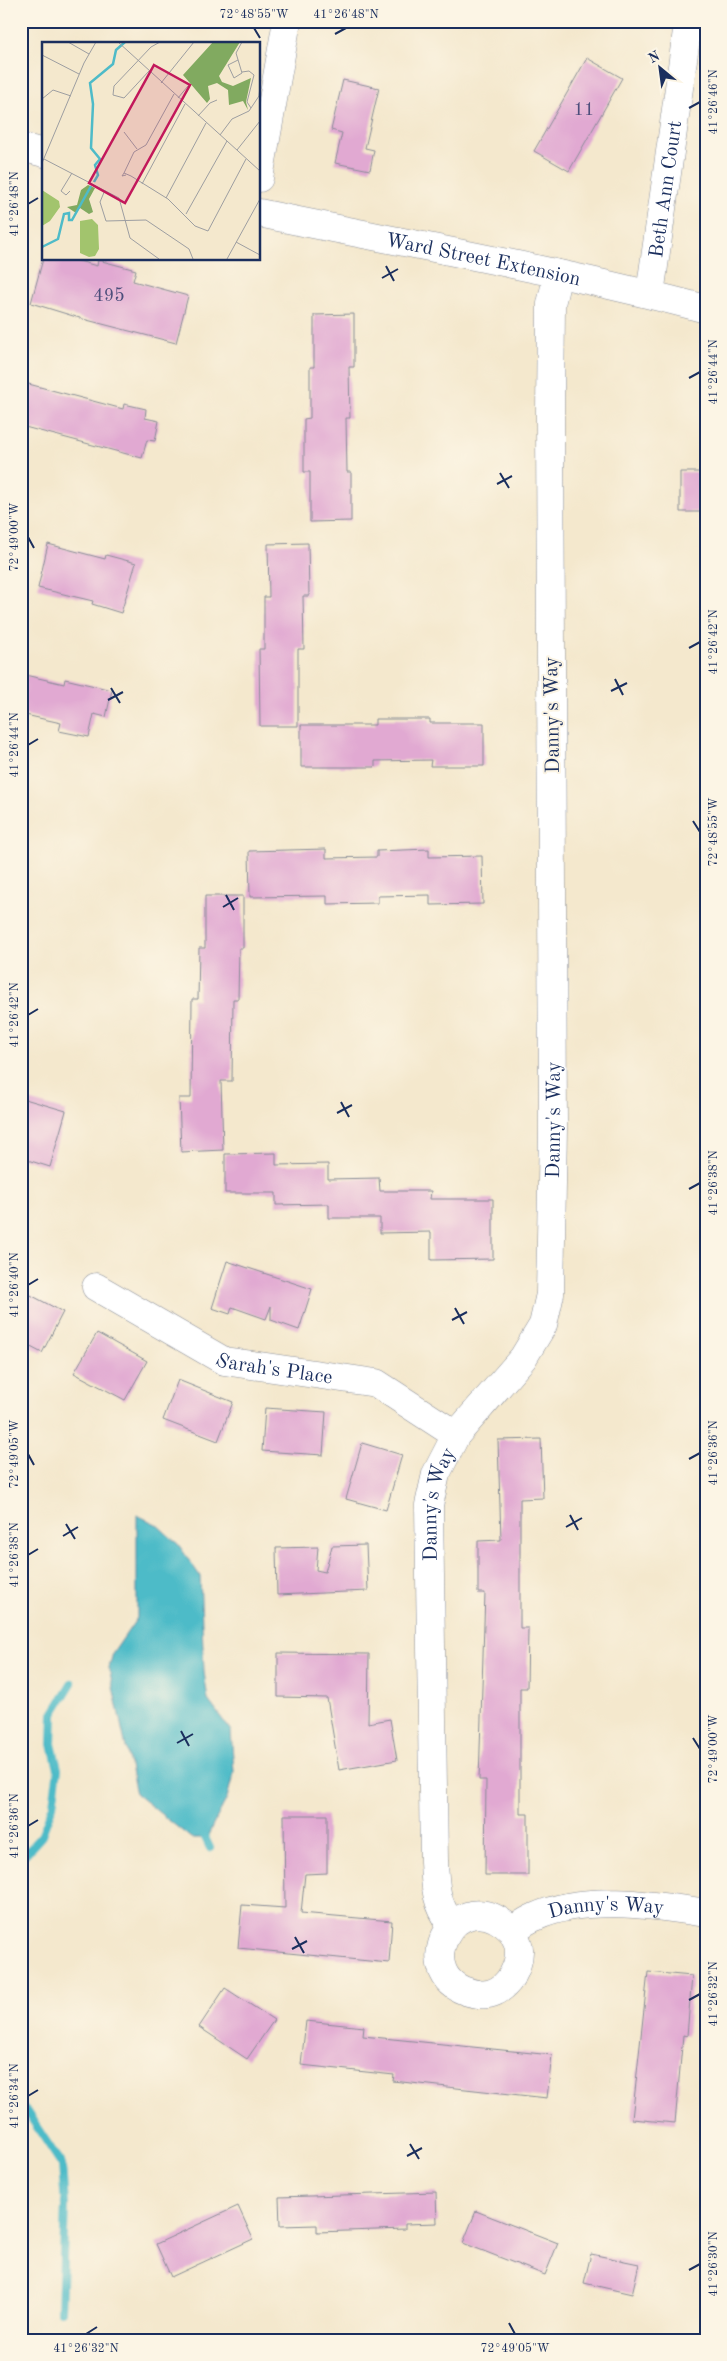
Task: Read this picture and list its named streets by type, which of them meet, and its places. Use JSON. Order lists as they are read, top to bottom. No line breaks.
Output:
{"streets":{"street":["Beth Ann Court","Ward Street Extension","Danny's Way","Sarah's Place"]},"crossings":[["Beth Ann Court","Ward Street Extension"],["Ward Street Extension","Danny's Way"],["Danny's Way","Sarah's Place"]],"house_numbers":["11","495"],"north":"top left","coordinates":["72°48'55\"W","41°26'48\"N","41°26'46\"N","41°26'44\"N","72°49'00\"W","41°26'42\"N","41°26'38\"N","41°26'40\"N","41°26'36\"N","72°49'05\"W","41°26'32\"N","41°26'34\"N","41°26'30\"N"]}
